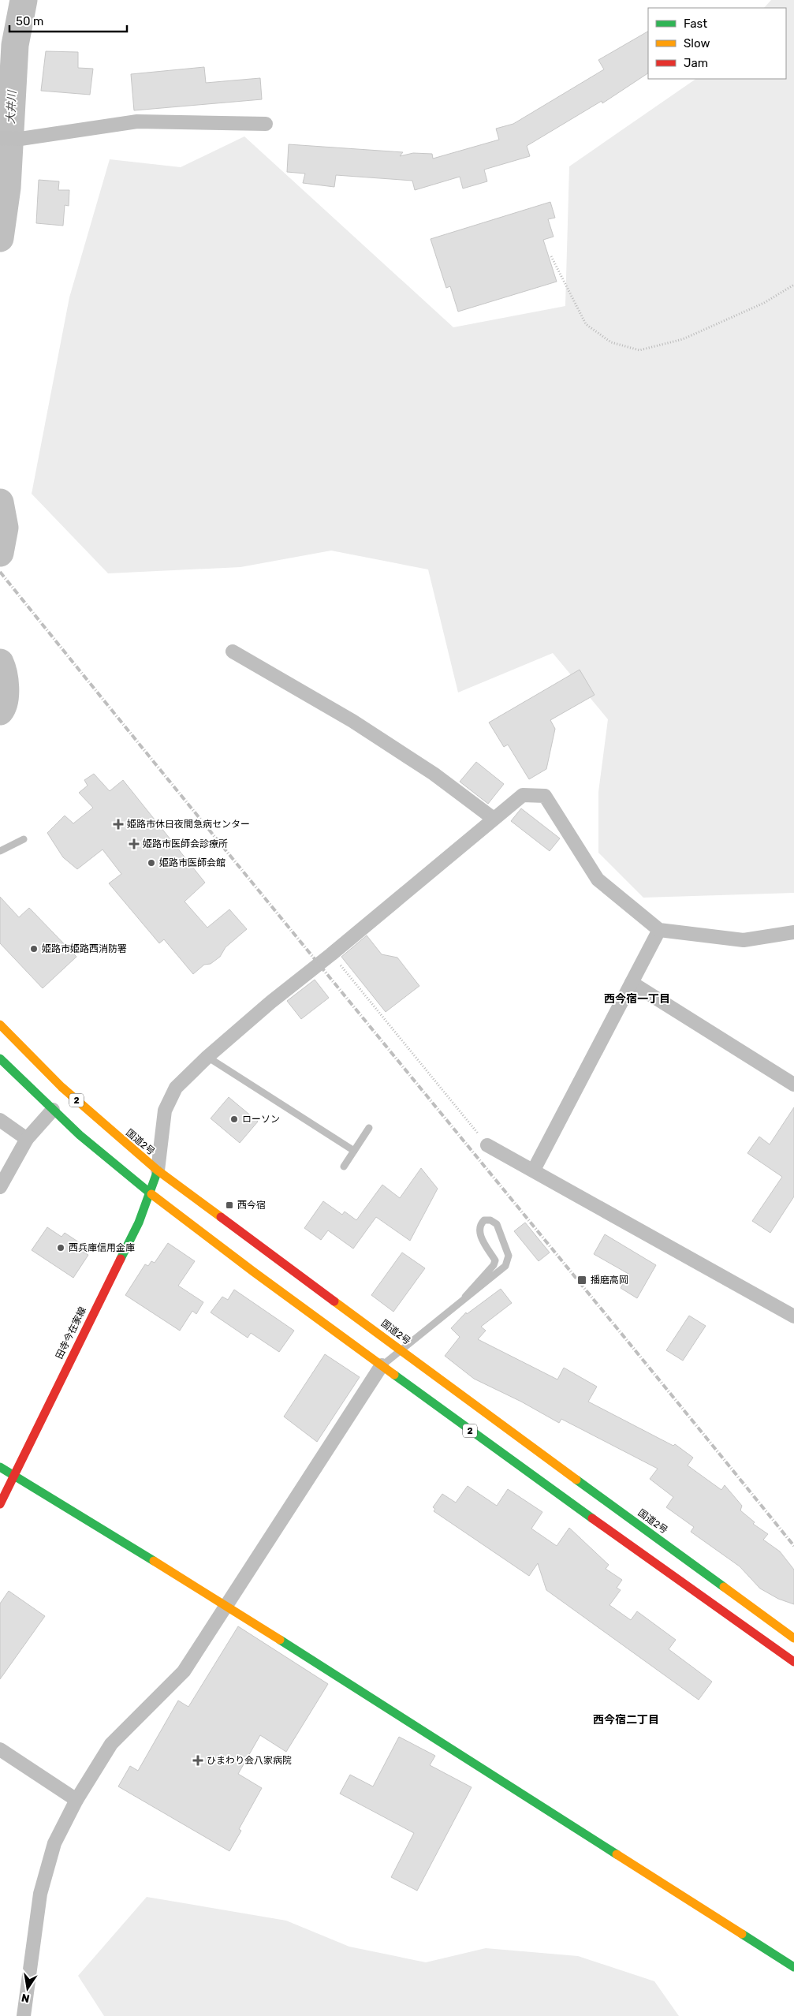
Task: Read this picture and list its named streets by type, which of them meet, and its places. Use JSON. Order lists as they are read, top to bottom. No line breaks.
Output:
{"streets":{"main road":["2","国道2号","田寺今在家線"]},"crossings":[["2","田寺今在家線"],["国道2号","田寺今在家線"]],"districts":["西今宿一丁目","西今宿二丁目"],"water":["大井川"],"places":{"health":["姫路市休日夜間急病センター","姫路市医師会診療所","ひまわり会八家病院"],"other":["姫路市医師会館","姫路市姫路西消防署","ローソン","西兵庫信用金庫"],"transit":["西今宿","播磨高岡"]},"legend":["Fast","Slow","Jam"],"scale_bar":"50 m","north":"bottom"}
